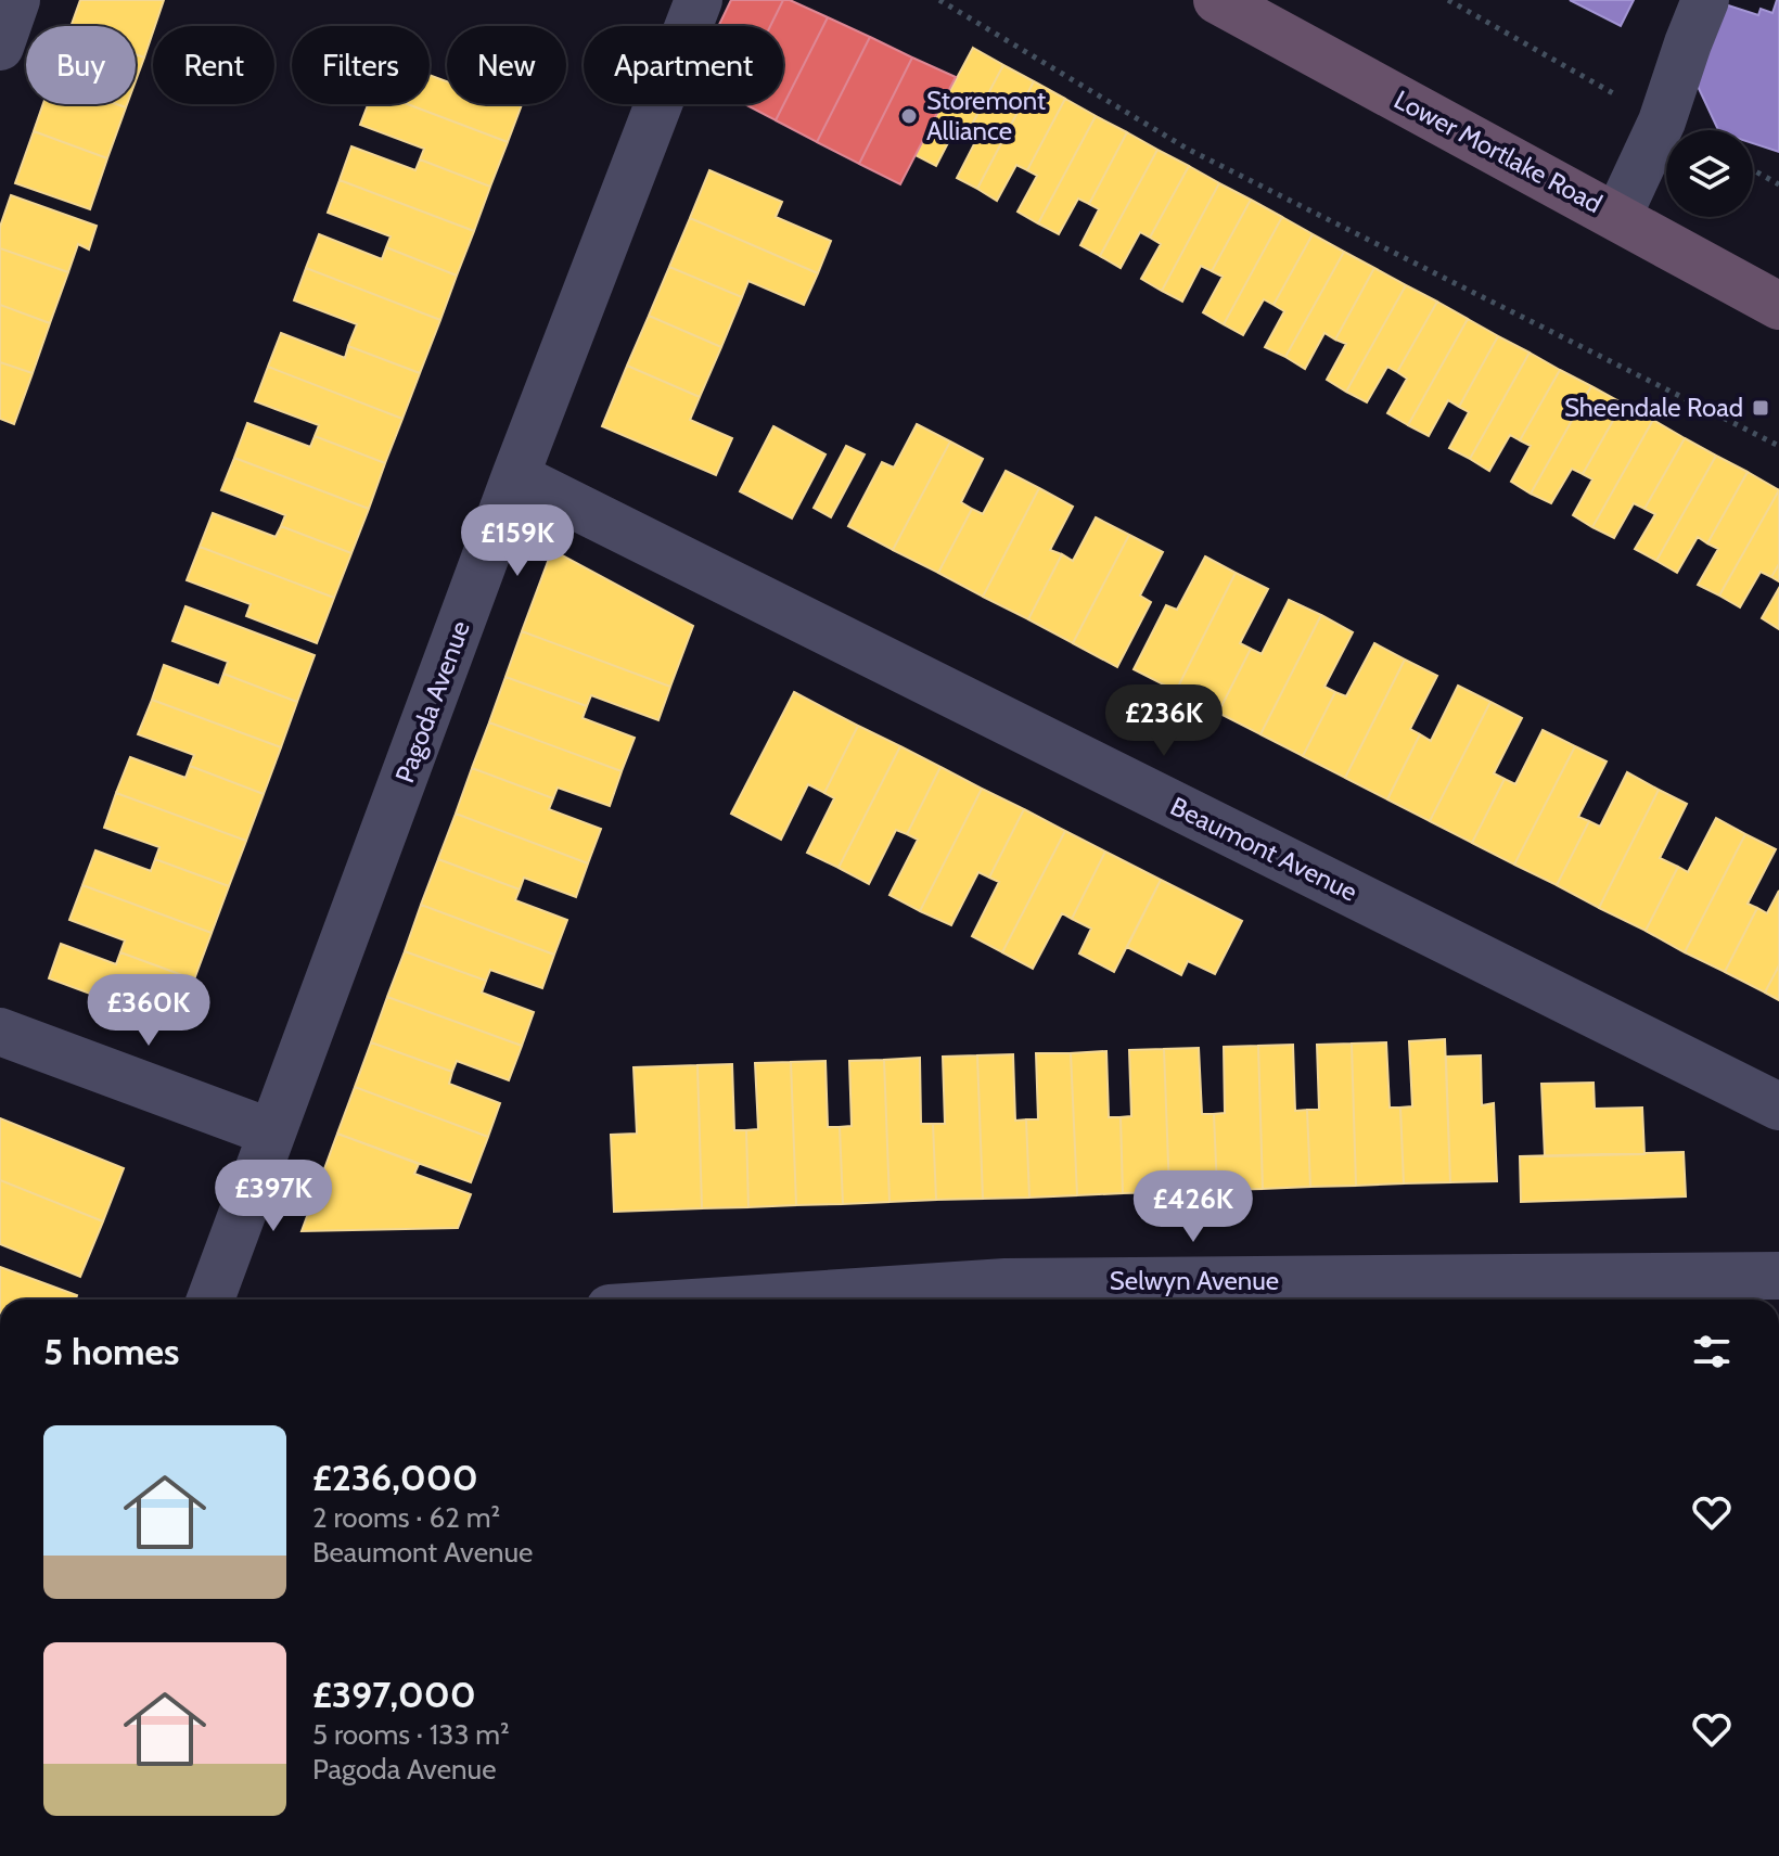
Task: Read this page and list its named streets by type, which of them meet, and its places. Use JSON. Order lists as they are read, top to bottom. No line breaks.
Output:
{"streets":{"highway":["Lower Mortlake Road"],"street":["Pagoda Avenue","Beaumont Avenue","Selwyn Avenue"]},"crossings":[["Pagoda Avenue","Beaumont Avenue"]],"places":{"other":["Storemont Alliance"],"transit":["Sheendale Road"]},"page":{"chip":["Buy","Rent","Filters","New","Apartment"],"price":["£159K","£236K","£360K","£397K","£426K"],"heading":"5 homes","list":[{"name":"£236,000","note":"2 rooms · 62 m² · Beaumont Avenue"},{"name":"£397,000","note":"5 rooms · 133 m² · Pagoda Avenue"}]}}
